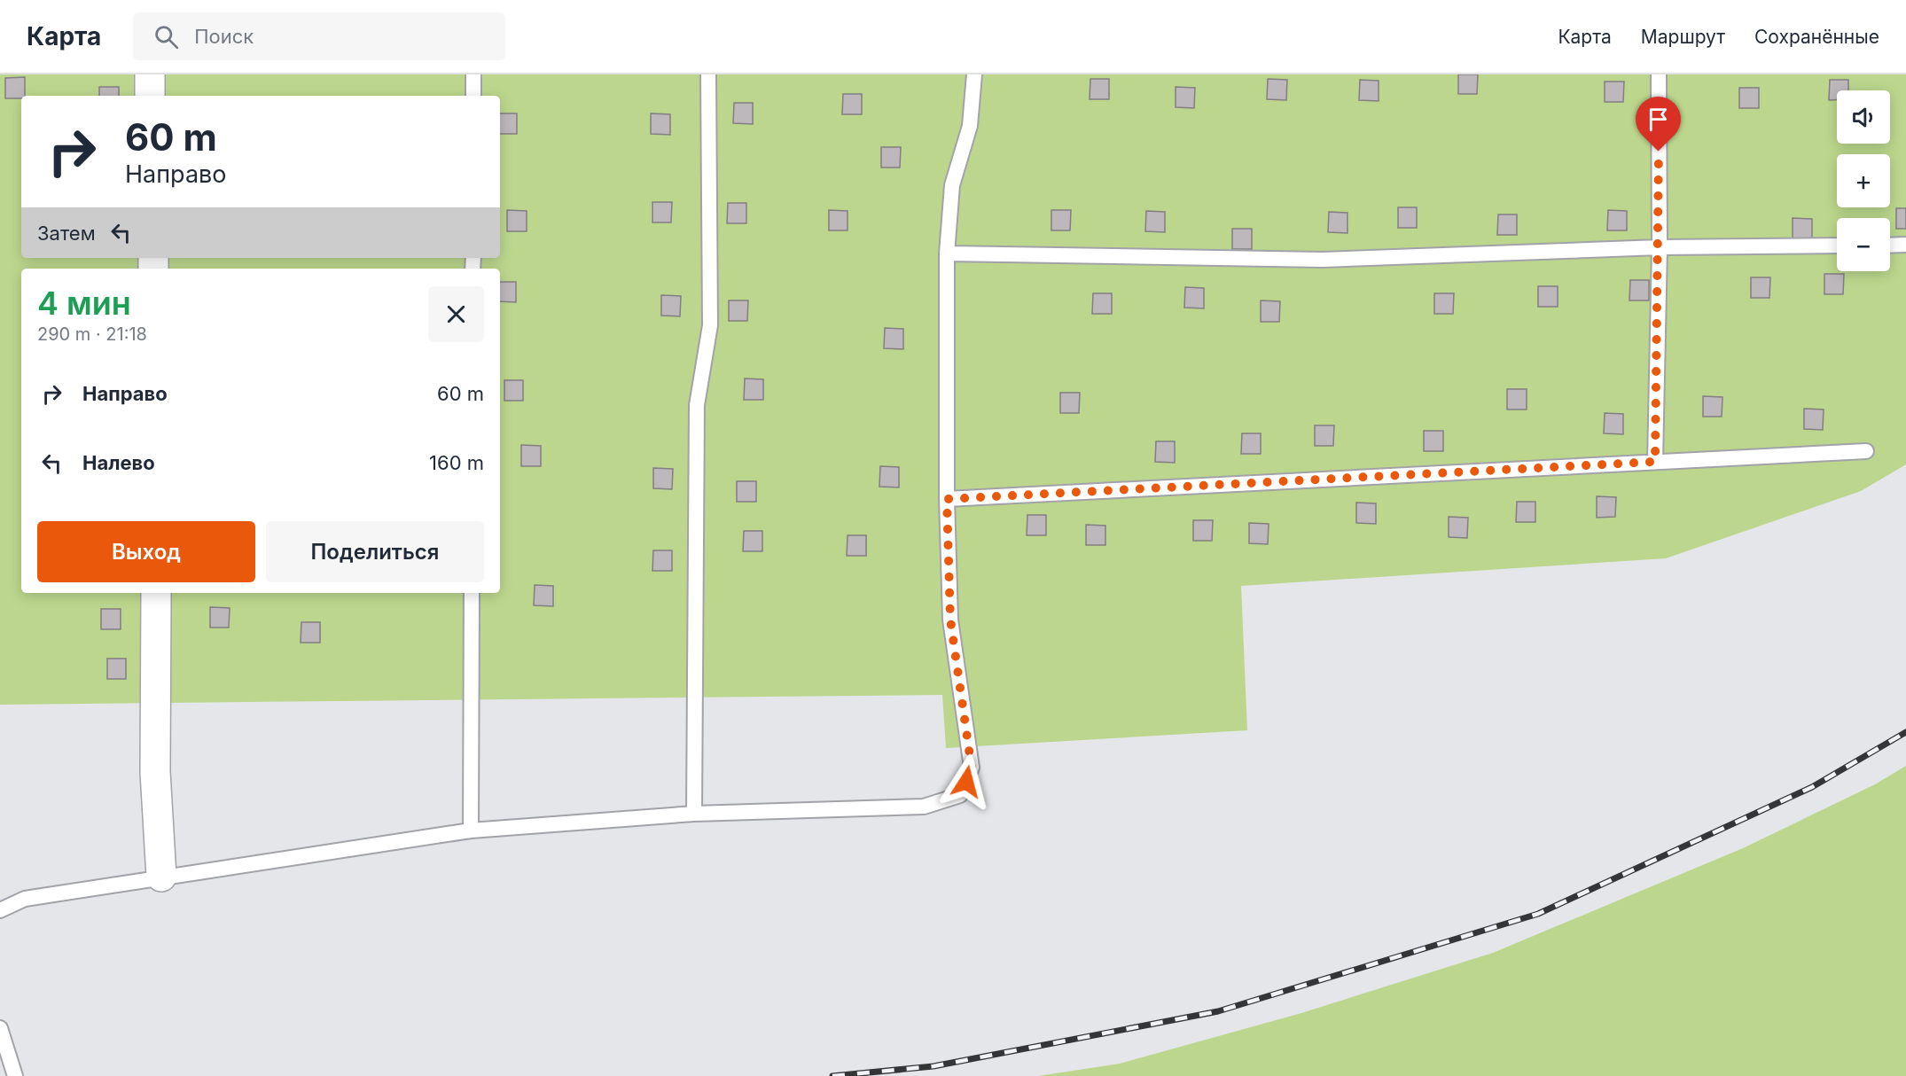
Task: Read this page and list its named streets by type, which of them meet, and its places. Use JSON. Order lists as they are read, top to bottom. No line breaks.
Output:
{"page":{"header":"Карта","search":"Поиск","nav":["Карта","Маршрут","Сохранённые"],"map_buttons":["+","−"],"turn":["60 m","Направо"],"then":"Затем","heading":["4 мин","290 m · 21:18"],"list":[{"name":"Направо","value":"60 m"},{"name":"Налево","value":"160 m"}],"buttons":["Выход","Поделиться"]}}
